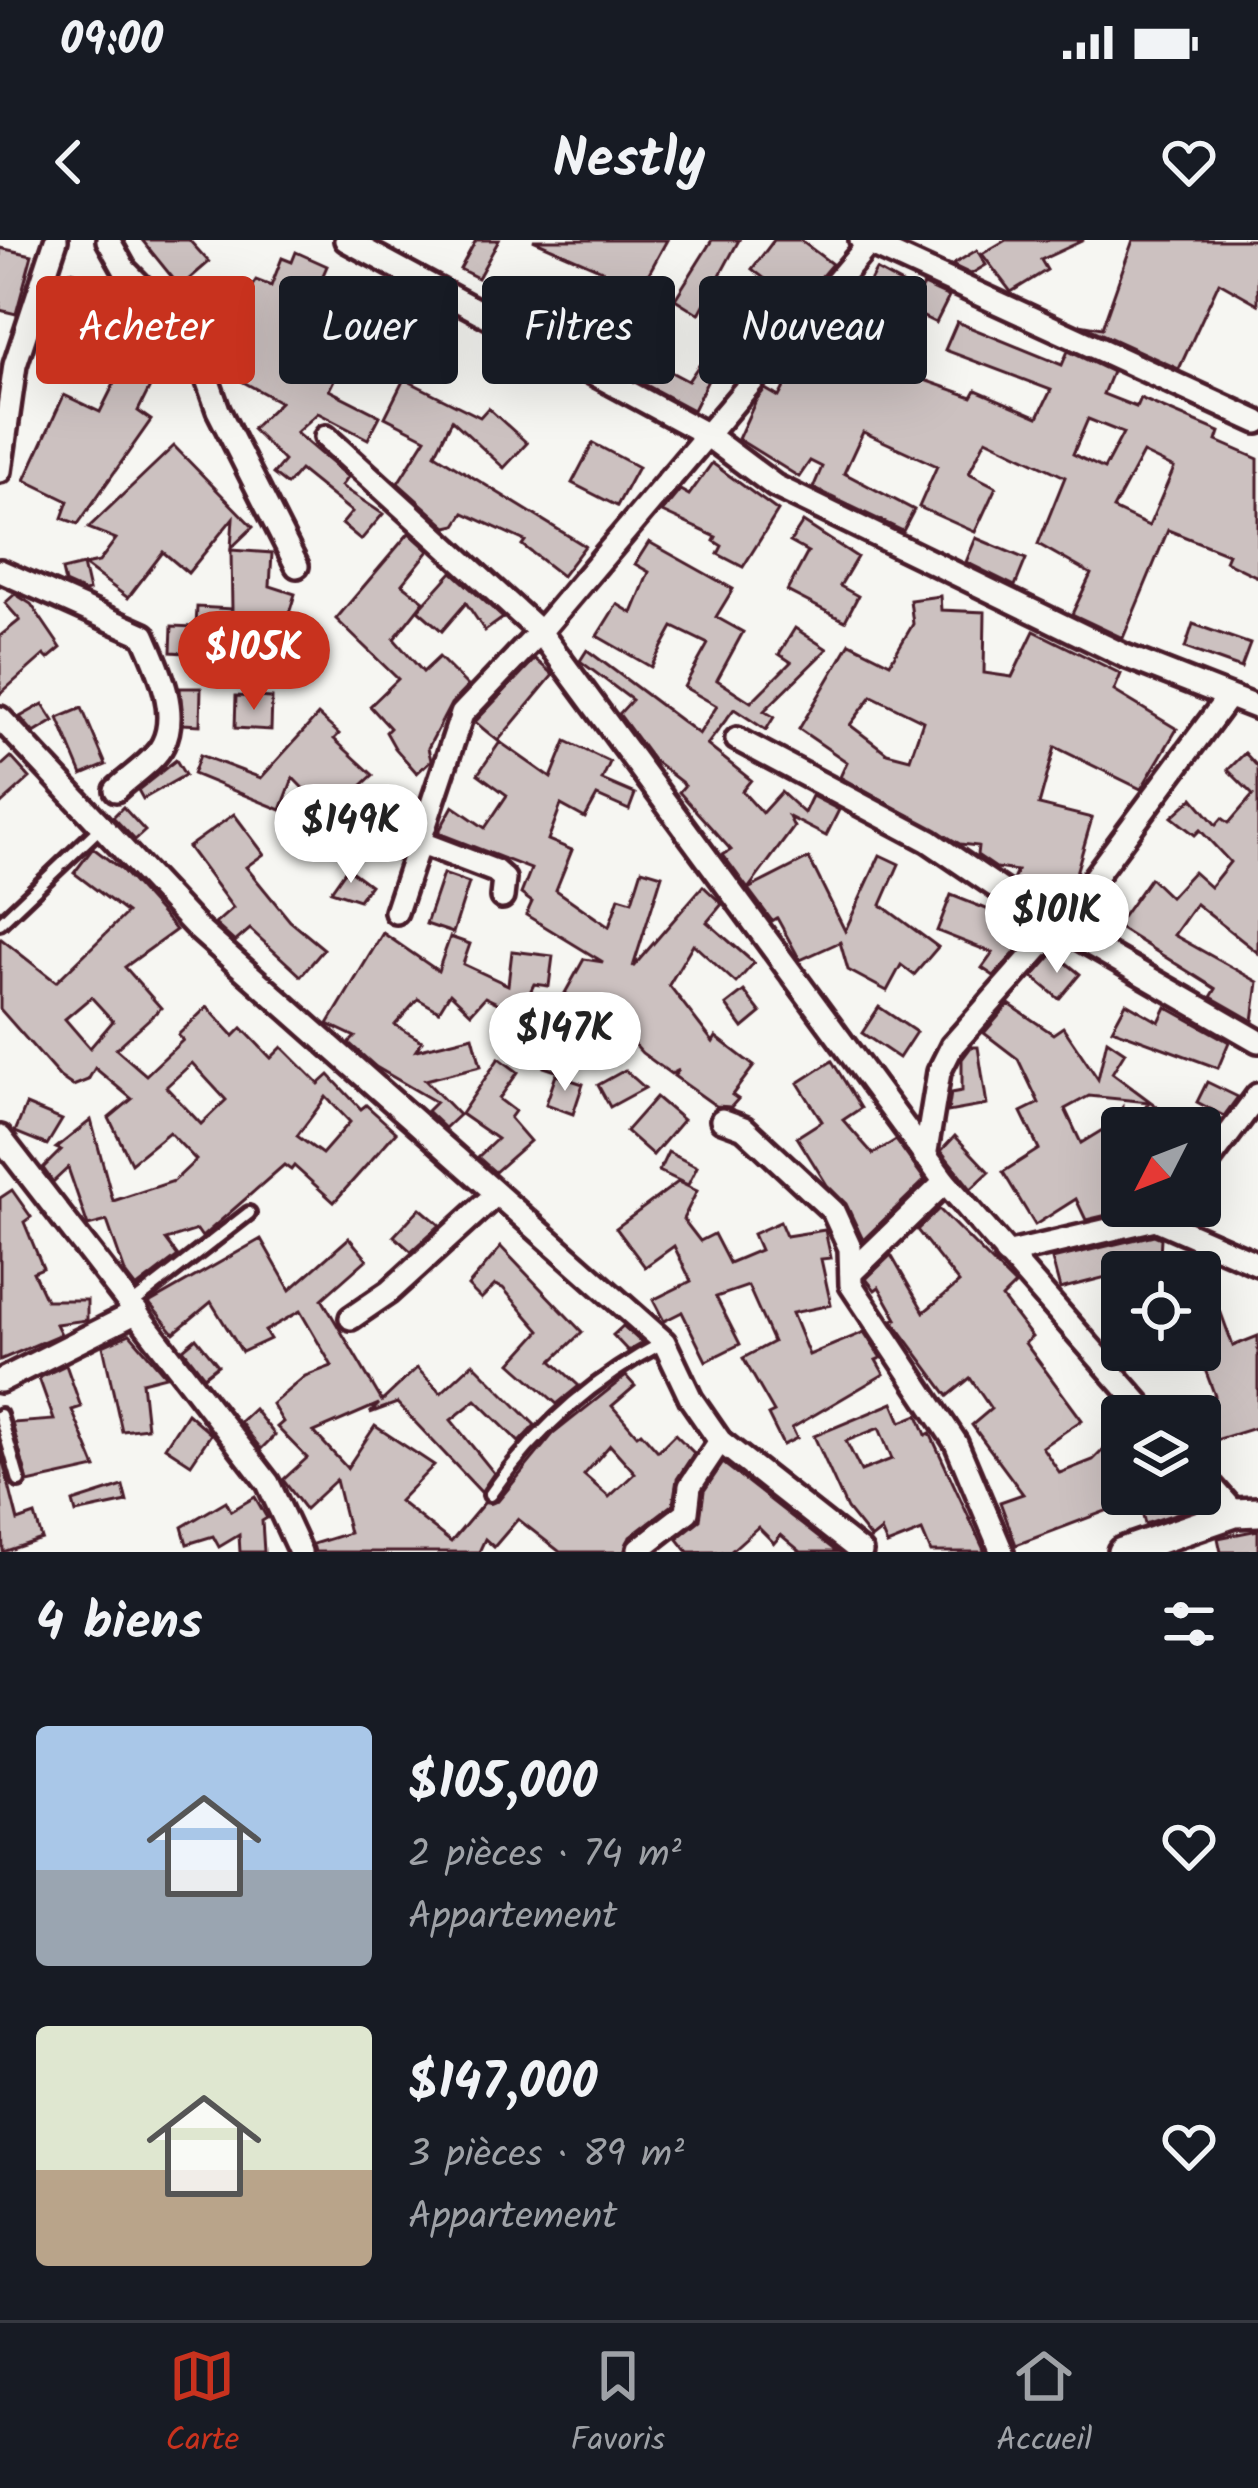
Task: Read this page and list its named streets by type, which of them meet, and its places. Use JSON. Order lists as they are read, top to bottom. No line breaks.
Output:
{"north":"bottom left","page":{"status":"09:00","header":"Nestly","chip":["Acheter","Louer","Filtres","Nouveau"],"price":["$105K","$149K","$101K","$147K"],"heading":"4 biens","list":[{"name":"$105,000","note":"2 pièces · 74 m² · Appartement"},{"name":"$147,000","note":"3 pièces · 89 m² · Appartement"}],"tabs":["Carte","Favoris","Accueil"]}}
